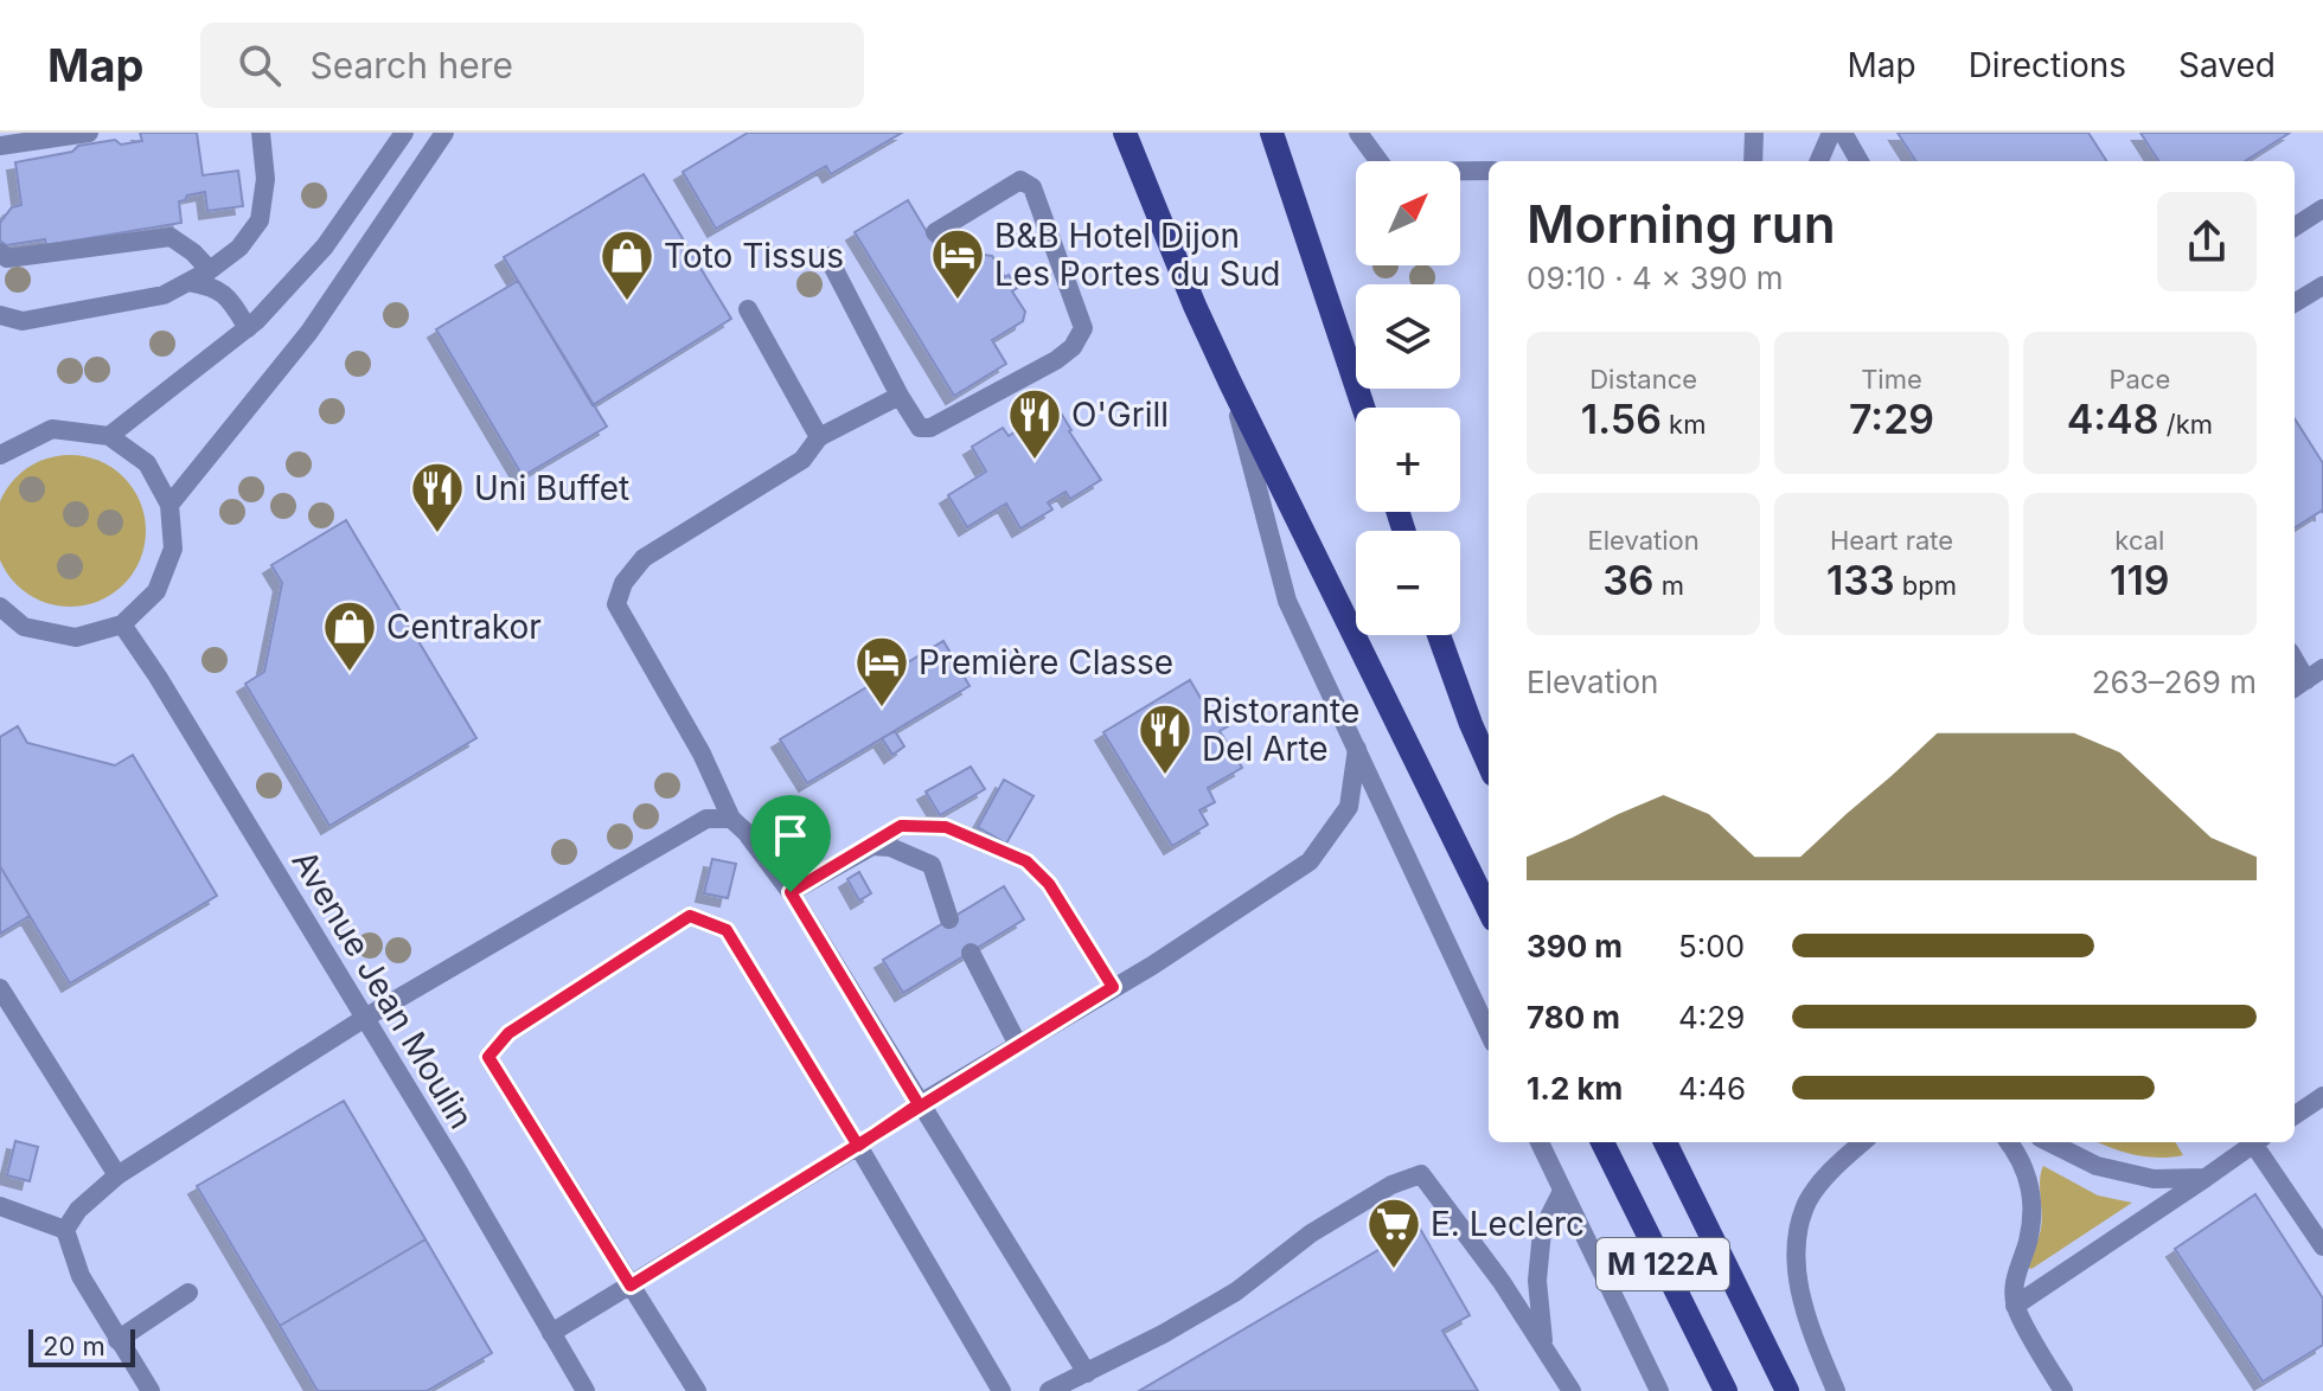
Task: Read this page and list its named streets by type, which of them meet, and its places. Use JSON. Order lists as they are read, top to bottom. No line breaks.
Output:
{"streets":{"main road":["M 122A"],"street":["Avenue Jean Moulin"]},"places":{"hotel":["B&B Hotel Dijon Les Portes du Sud","Première Classe"],"shop":["Toto Tissus","Centrakor"],"restaurant":["O'Grill","Uni Buffet","Ristorante Del Arte"],"supermarket":["E. Leclerc"]},"scale_bar":"20 m","north":"top right","page":{"header":"Map","search":"Search here","nav":["Map","Directions","Saved"],"map_buttons":["+","−"],"heading":["Morning run","09:10 · 4 × 390 m"],"stats":[["Distance","1.56 km"],["Time","7:29"],["Pace","4:48 /km"],["Elevation","36 m"],["Heart rate","133 bpm"],["kcal","119"]],"chart":["Elevation","263–269 m"],"list":[{"name":"390 m","note":"5:00"},{"name":"780 m","note":"4:29"},{"name":"1.2 km","note":"4:46"}],"scale":"20 m"}}
